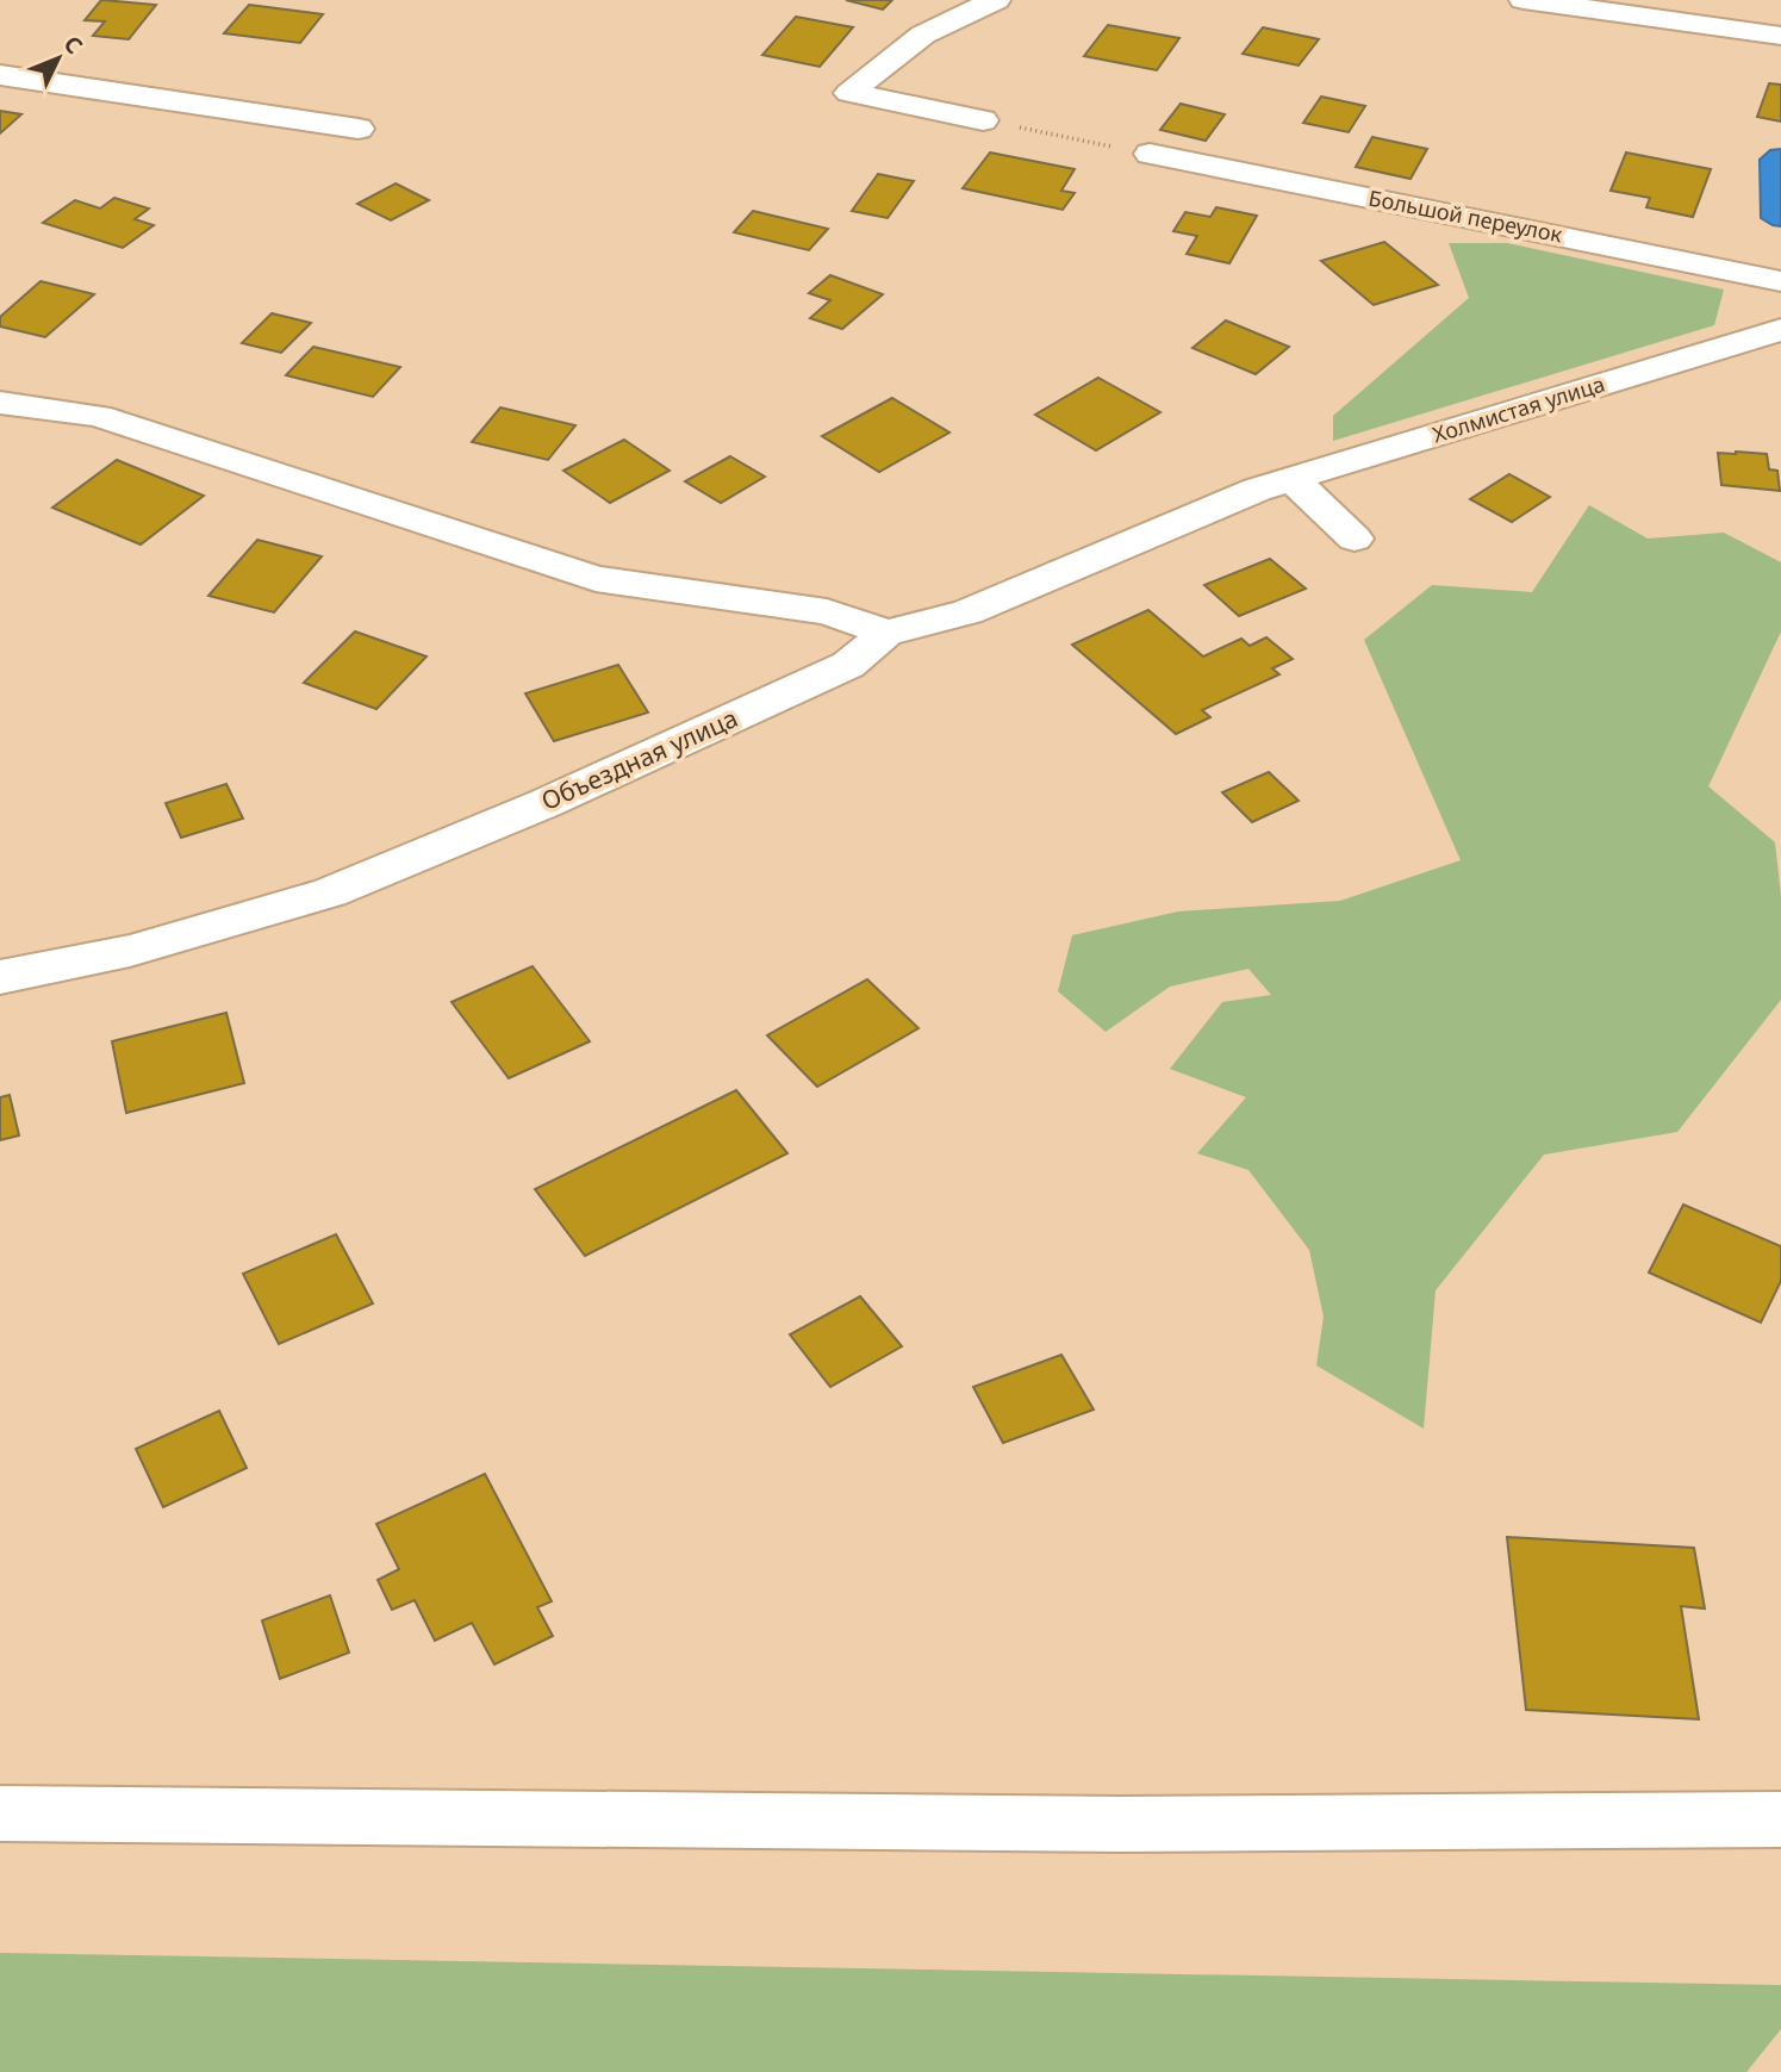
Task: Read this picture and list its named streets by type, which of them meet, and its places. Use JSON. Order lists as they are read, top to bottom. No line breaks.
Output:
{"streets":{"street":["Большой переулок","Холмистая улица","Объездная улица"]},"crossings":[["Холмистая улица","Объездная улица"]],"north":"top right"}
